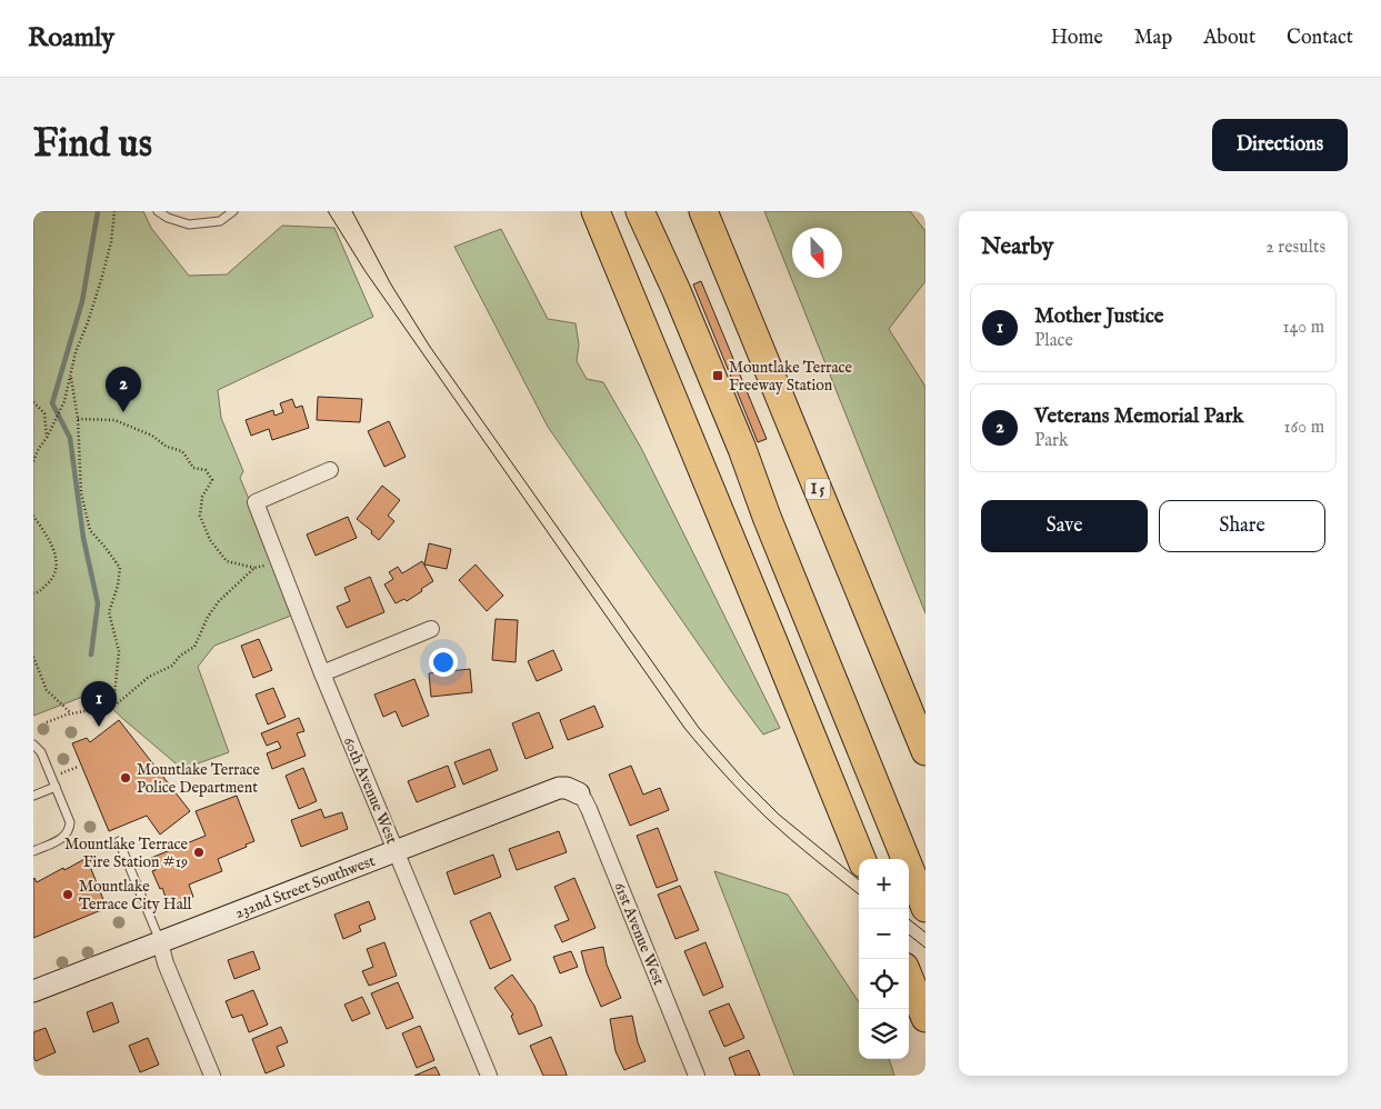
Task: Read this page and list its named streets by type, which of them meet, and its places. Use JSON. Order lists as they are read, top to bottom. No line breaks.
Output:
{"streets":{"highway":["I 5"],"street":["60th Avenue West","232nd Street Southwest","61st Avenue West"]},"crossings":[["60th Avenue West","232nd Street Southwest"],["232nd Street Southwest","61st Avenue West"]],"places":{"transit":["Mountlake Terrace Freeway Station"],"other":["Mountlake Terrace Police Department","Mountlake Terrace Fire Station #19","Mountlake Terrace City Hall"]},"north":"bottom","page":{"header":"Roamly","nav":["Home","Map","About","Contact"],"buttons":["Directions",["Save","Share"]],"title":"Find us","heading":["Nearby","2 results"],"list":[{"mark":"1","name":"Mother Justice","note":"Place","value":"140 m"},{"mark":"2","name":"Veterans Memorial Park","note":"Park","value":"160 m"}],"pins":["2","1"],"map_buttons":["+","−"]}}
